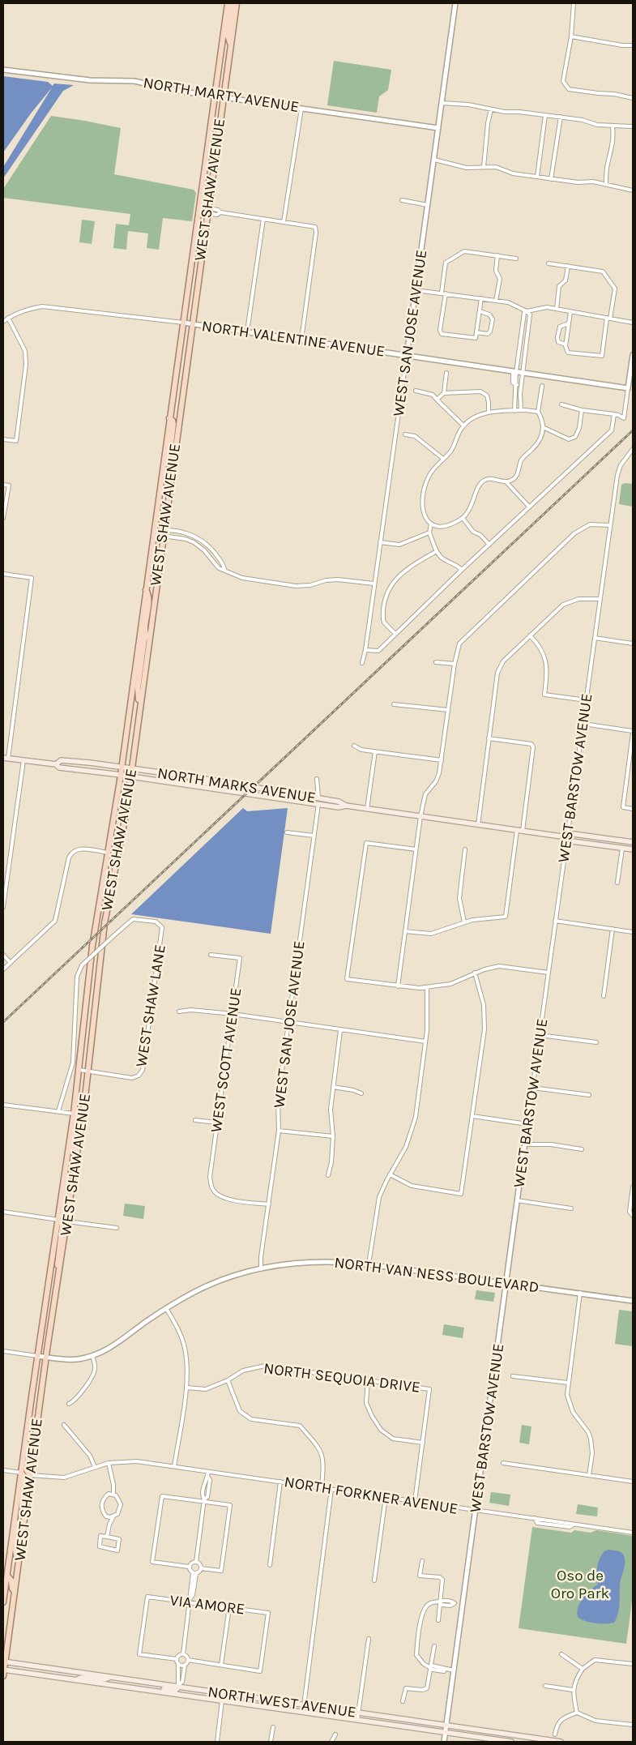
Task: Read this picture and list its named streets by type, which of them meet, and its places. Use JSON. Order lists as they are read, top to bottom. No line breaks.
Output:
{"streets":{"main road":["WEST SHAW AVENUE","NORTH MARKS AVENUE","NORTH WEST AVENUE"],"street":["NORTH MARTY AVENUE","WEST SAN JOSE AVENUE","NORTH VALENTINE AVENUE","WEST BARSTOW AVENUE","WEST SHAW LANE","WEST SCOTT AVENUE","NORTH VAN NESS BOULEVARD","NORTH SEQUOIA DRIVE","NORTH FORKNER AVENUE","VIA AMORE"]},"crossings":[["NORTH MARTY AVENUE","WEST SHAW AVENUE"],["NORTH MARTY AVENUE","WEST SAN JOSE AVENUE"],["WEST SHAW AVENUE","NORTH VALENTINE AVENUE"],["WEST SHAW AVENUE","NORTH MARKS AVENUE"],["WEST SHAW AVENUE","WEST SHAW LANE"],["WEST SHAW AVENUE","NORTH VAN NESS BOULEVARD"],["WEST SHAW AVENUE","NORTH FORKNER AVENUE"],["WEST SHAW AVENUE","NORTH WEST AVENUE"],["WEST SAN JOSE AVENUE","NORTH VALENTINE AVENUE"],["WEST SAN JOSE AVENUE","NORTH MARKS AVENUE"],["WEST SAN JOSE AVENUE","WEST SCOTT AVENUE"],["WEST SAN JOSE AVENUE","NORTH VAN NESS BOULEVARD"],["WEST BARSTOW AVENUE","NORTH MARKS AVENUE"],["WEST BARSTOW AVENUE","NORTH VAN NESS BOULEVARD"],["WEST BARSTOW AVENUE","NORTH FORKNER AVENUE"],["WEST BARSTOW AVENUE","NORTH WEST AVENUE"]],"parks":["Oso de Oro Park"]}
